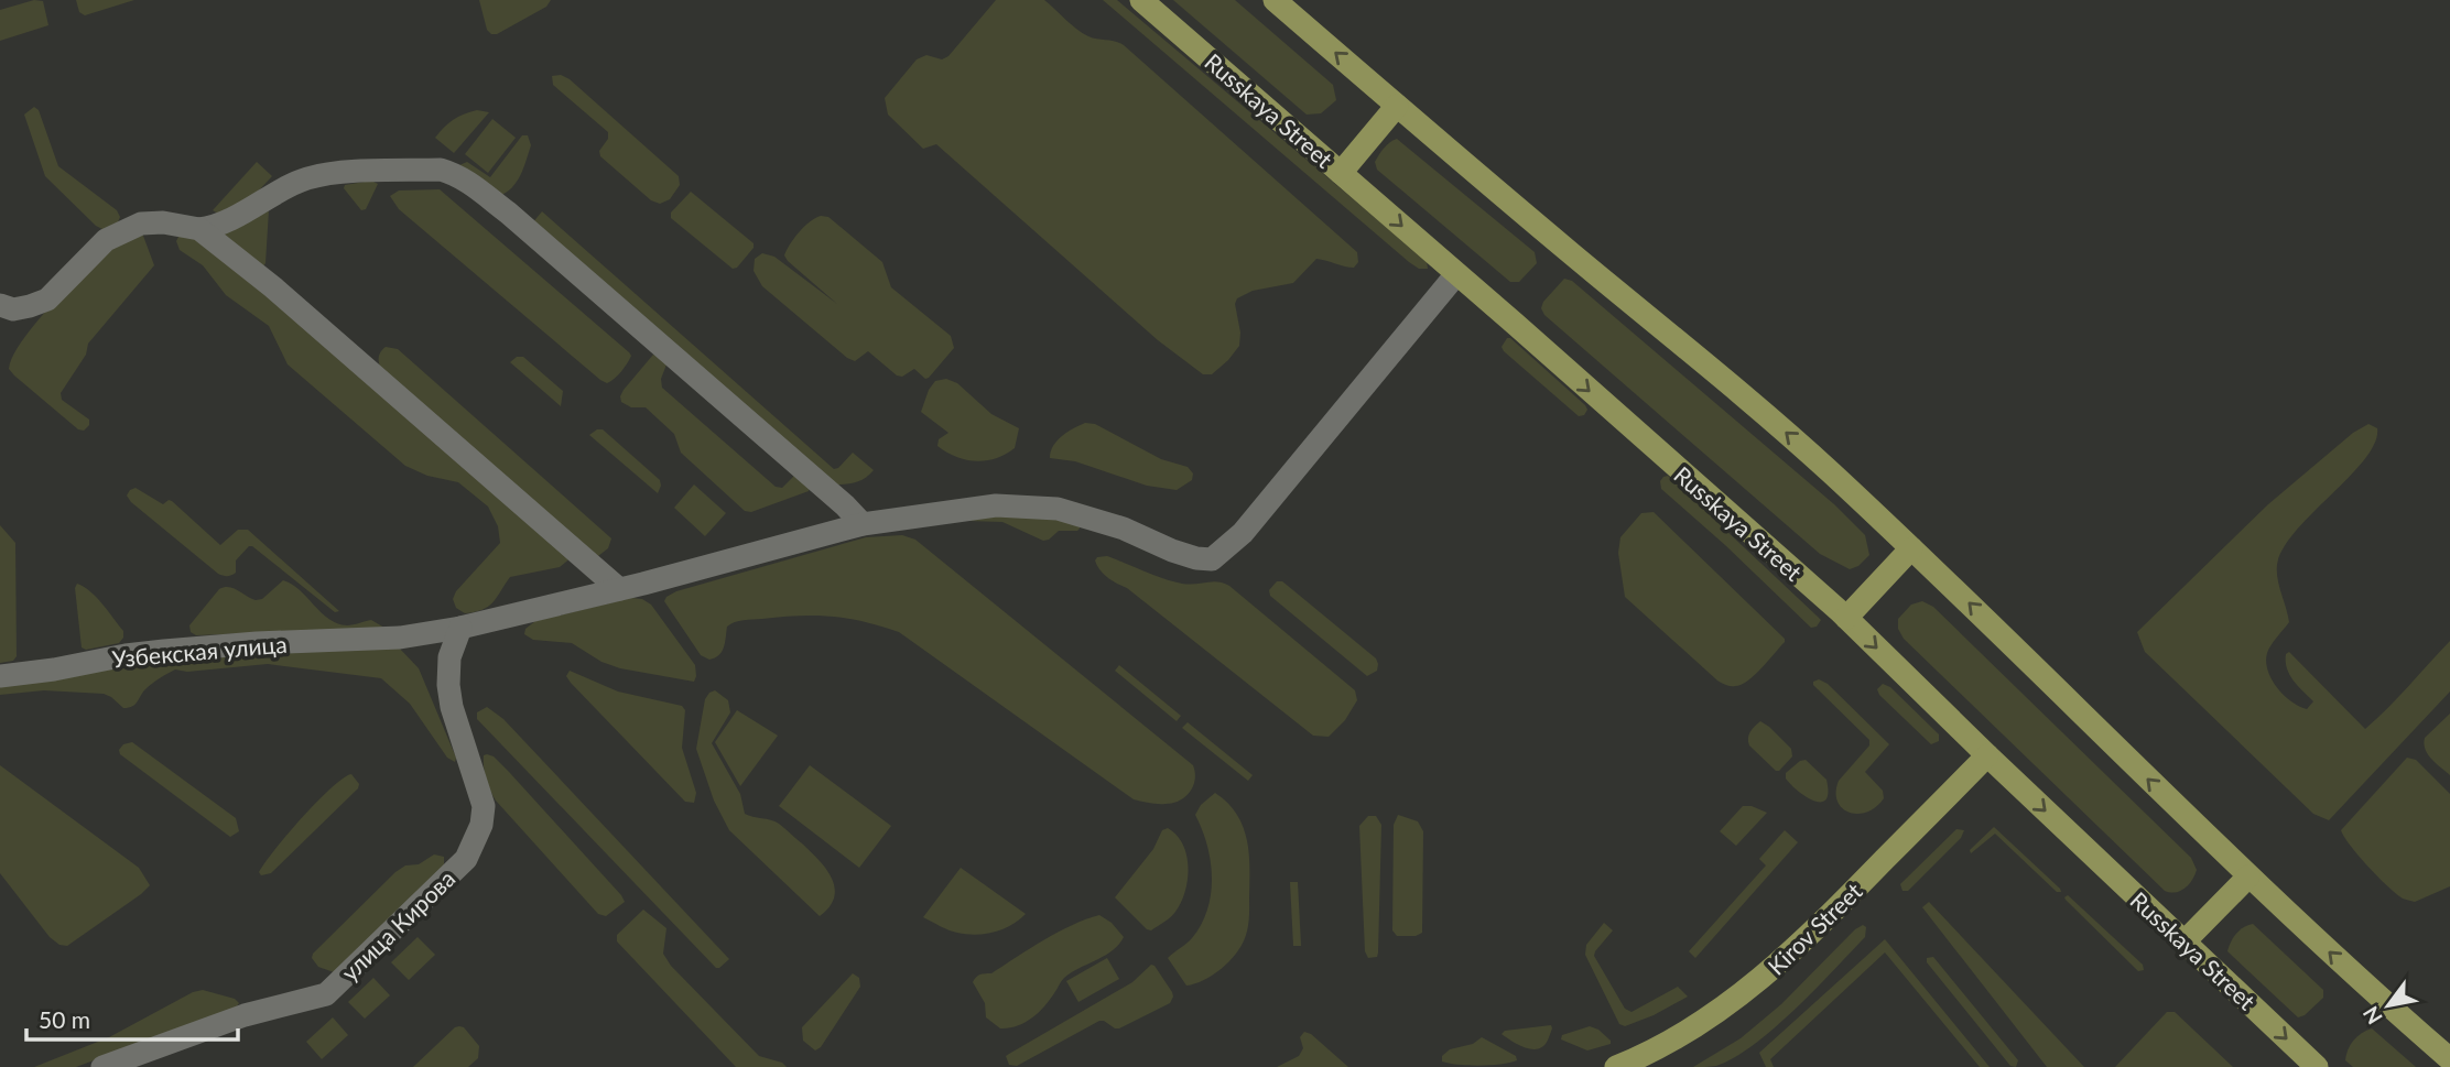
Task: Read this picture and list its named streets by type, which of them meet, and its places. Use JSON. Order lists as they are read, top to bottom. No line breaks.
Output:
{"streets":{"main road":["Russkaya Street","Kirov Street"],"street":["Узбекская улица","улица Кирова"]},"crossings":[["Russkaya Street","Узбекская улица"],["Russkaya Street","Kirov Street"],["Узбекская улица","улица Кирова"]],"scale_bar":"50 m","north":"bottom left"}
